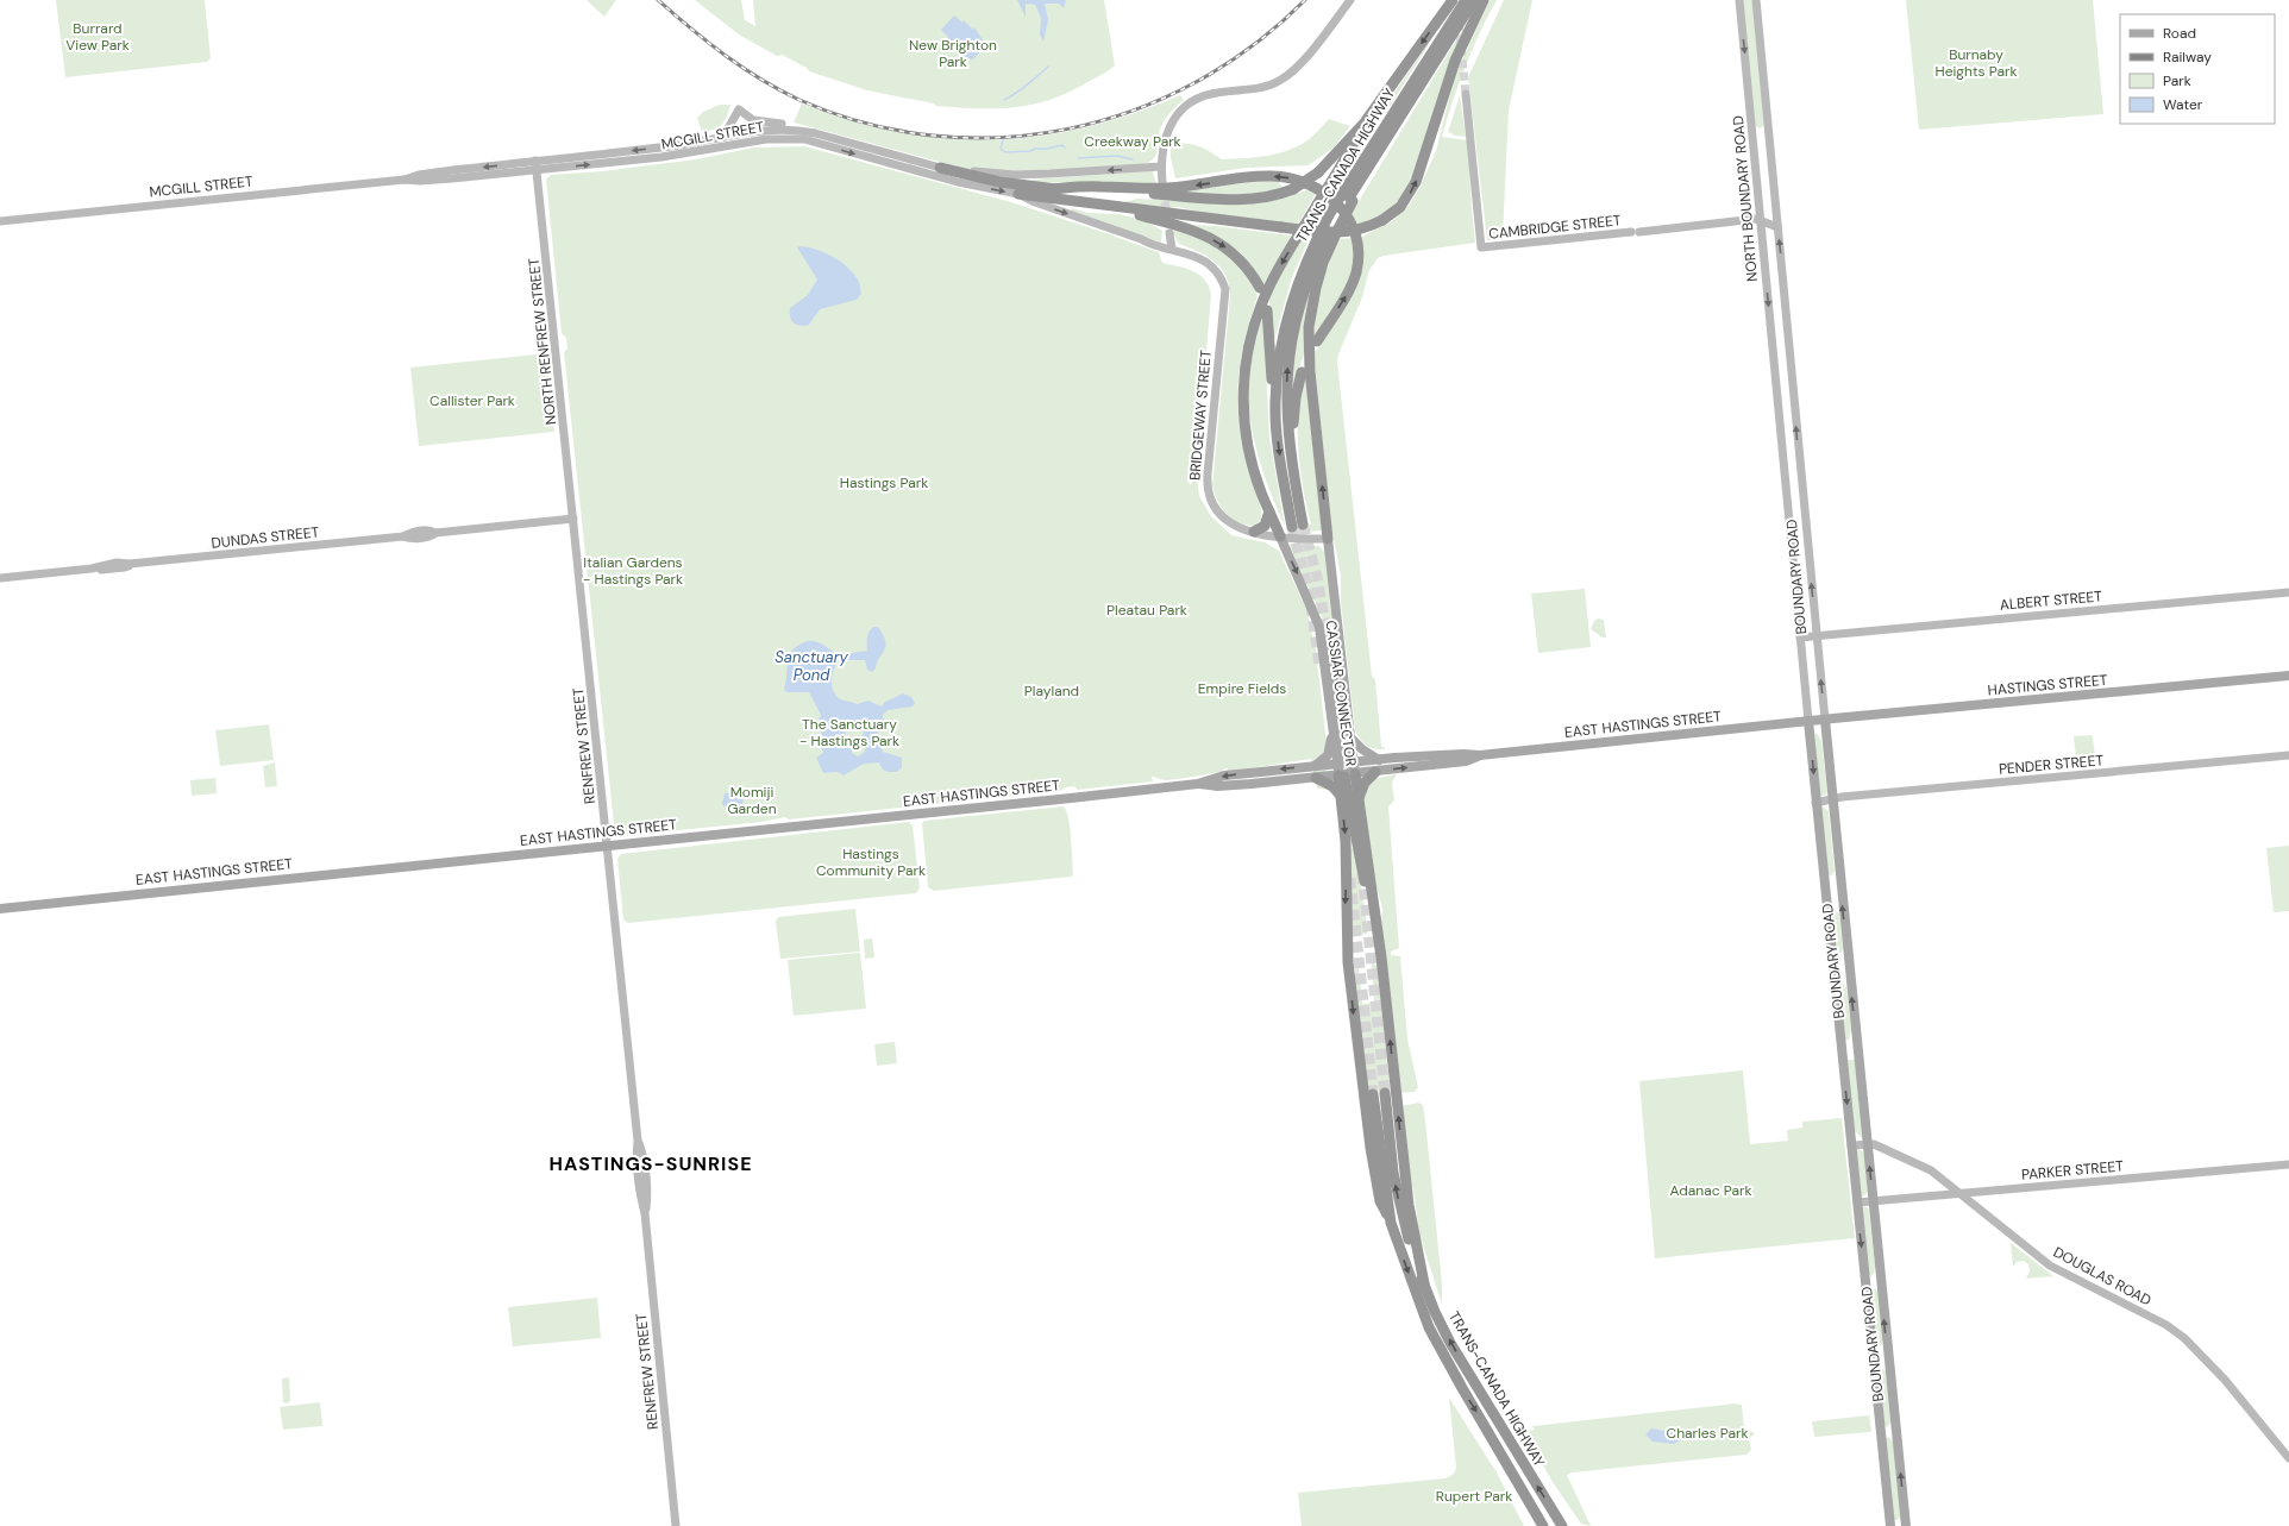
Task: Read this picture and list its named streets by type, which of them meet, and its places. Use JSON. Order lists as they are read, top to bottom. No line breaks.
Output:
{"streets":{"highway":["TRANS-CANADA HIGHWAY"],"main road":["BOUNDARY ROAD","HASTINGS STREET","CASSIAR CONNECTOR","EAST HASTINGS STREET"],"street":["MCGILL STREET","NORTH BOUNDARY ROAD","CAMBRIDGE STREET","NORTH RENFREW STREET","BRIDGEWAY STREET","DUNDAS STREET","ALBERT STREET","RENFREW STREET","PENDER STREET","PARKER STREET","DOUGLAS ROAD"]},"crossings":[["MCGILL STREET","NORTH RENFREW STREET"],["MCGILL STREET","BRIDGEWAY STREET"],["NORTH BOUNDARY ROAD","CAMBRIDGE STREET"],["NORTH BOUNDARY ROAD","BOUNDARY ROAD"],["NORTH RENFREW STREET","DUNDAS STREET"],["NORTH RENFREW STREET","RENFREW STREET"],["BRIDGEWAY STREET","CASSIAR CONNECTOR"],["DUNDAS STREET","RENFREW STREET"],["BOUNDARY ROAD","ALBERT STREET"],["BOUNDARY ROAD","HASTINGS STREET"],["BOUNDARY ROAD","EAST HASTINGS STREET"],["BOUNDARY ROAD","PENDER STREET"],["BOUNDARY ROAD","PARKER STREET"],["BOUNDARY ROAD","DOUGLAS ROAD"],["HASTINGS STREET","EAST HASTINGS STREET"],["CASSIAR CONNECTOR","EAST HASTINGS STREET"],["EAST HASTINGS STREET","RENFREW STREET"],["PARKER STREET","DOUGLAS ROAD"]],"districts":["HASTINGS-SUNRISE"],"water":["Sanctuary Pond"],"parks":["Burrard View Park","New Brighton Park","Burnaby Heights Park","Creekway Park","Callister Park","Hastings Park","Italian Gardens - Hastings Park","Pleatau Park","Empire Fields","Playland","The Sanctuary - Hastings Park","Momiji Garden","Hastings Community Park","Adanac Park","Charles Park","Rupert Park"],"legend":["Road","Railway","Park","Water"]}
